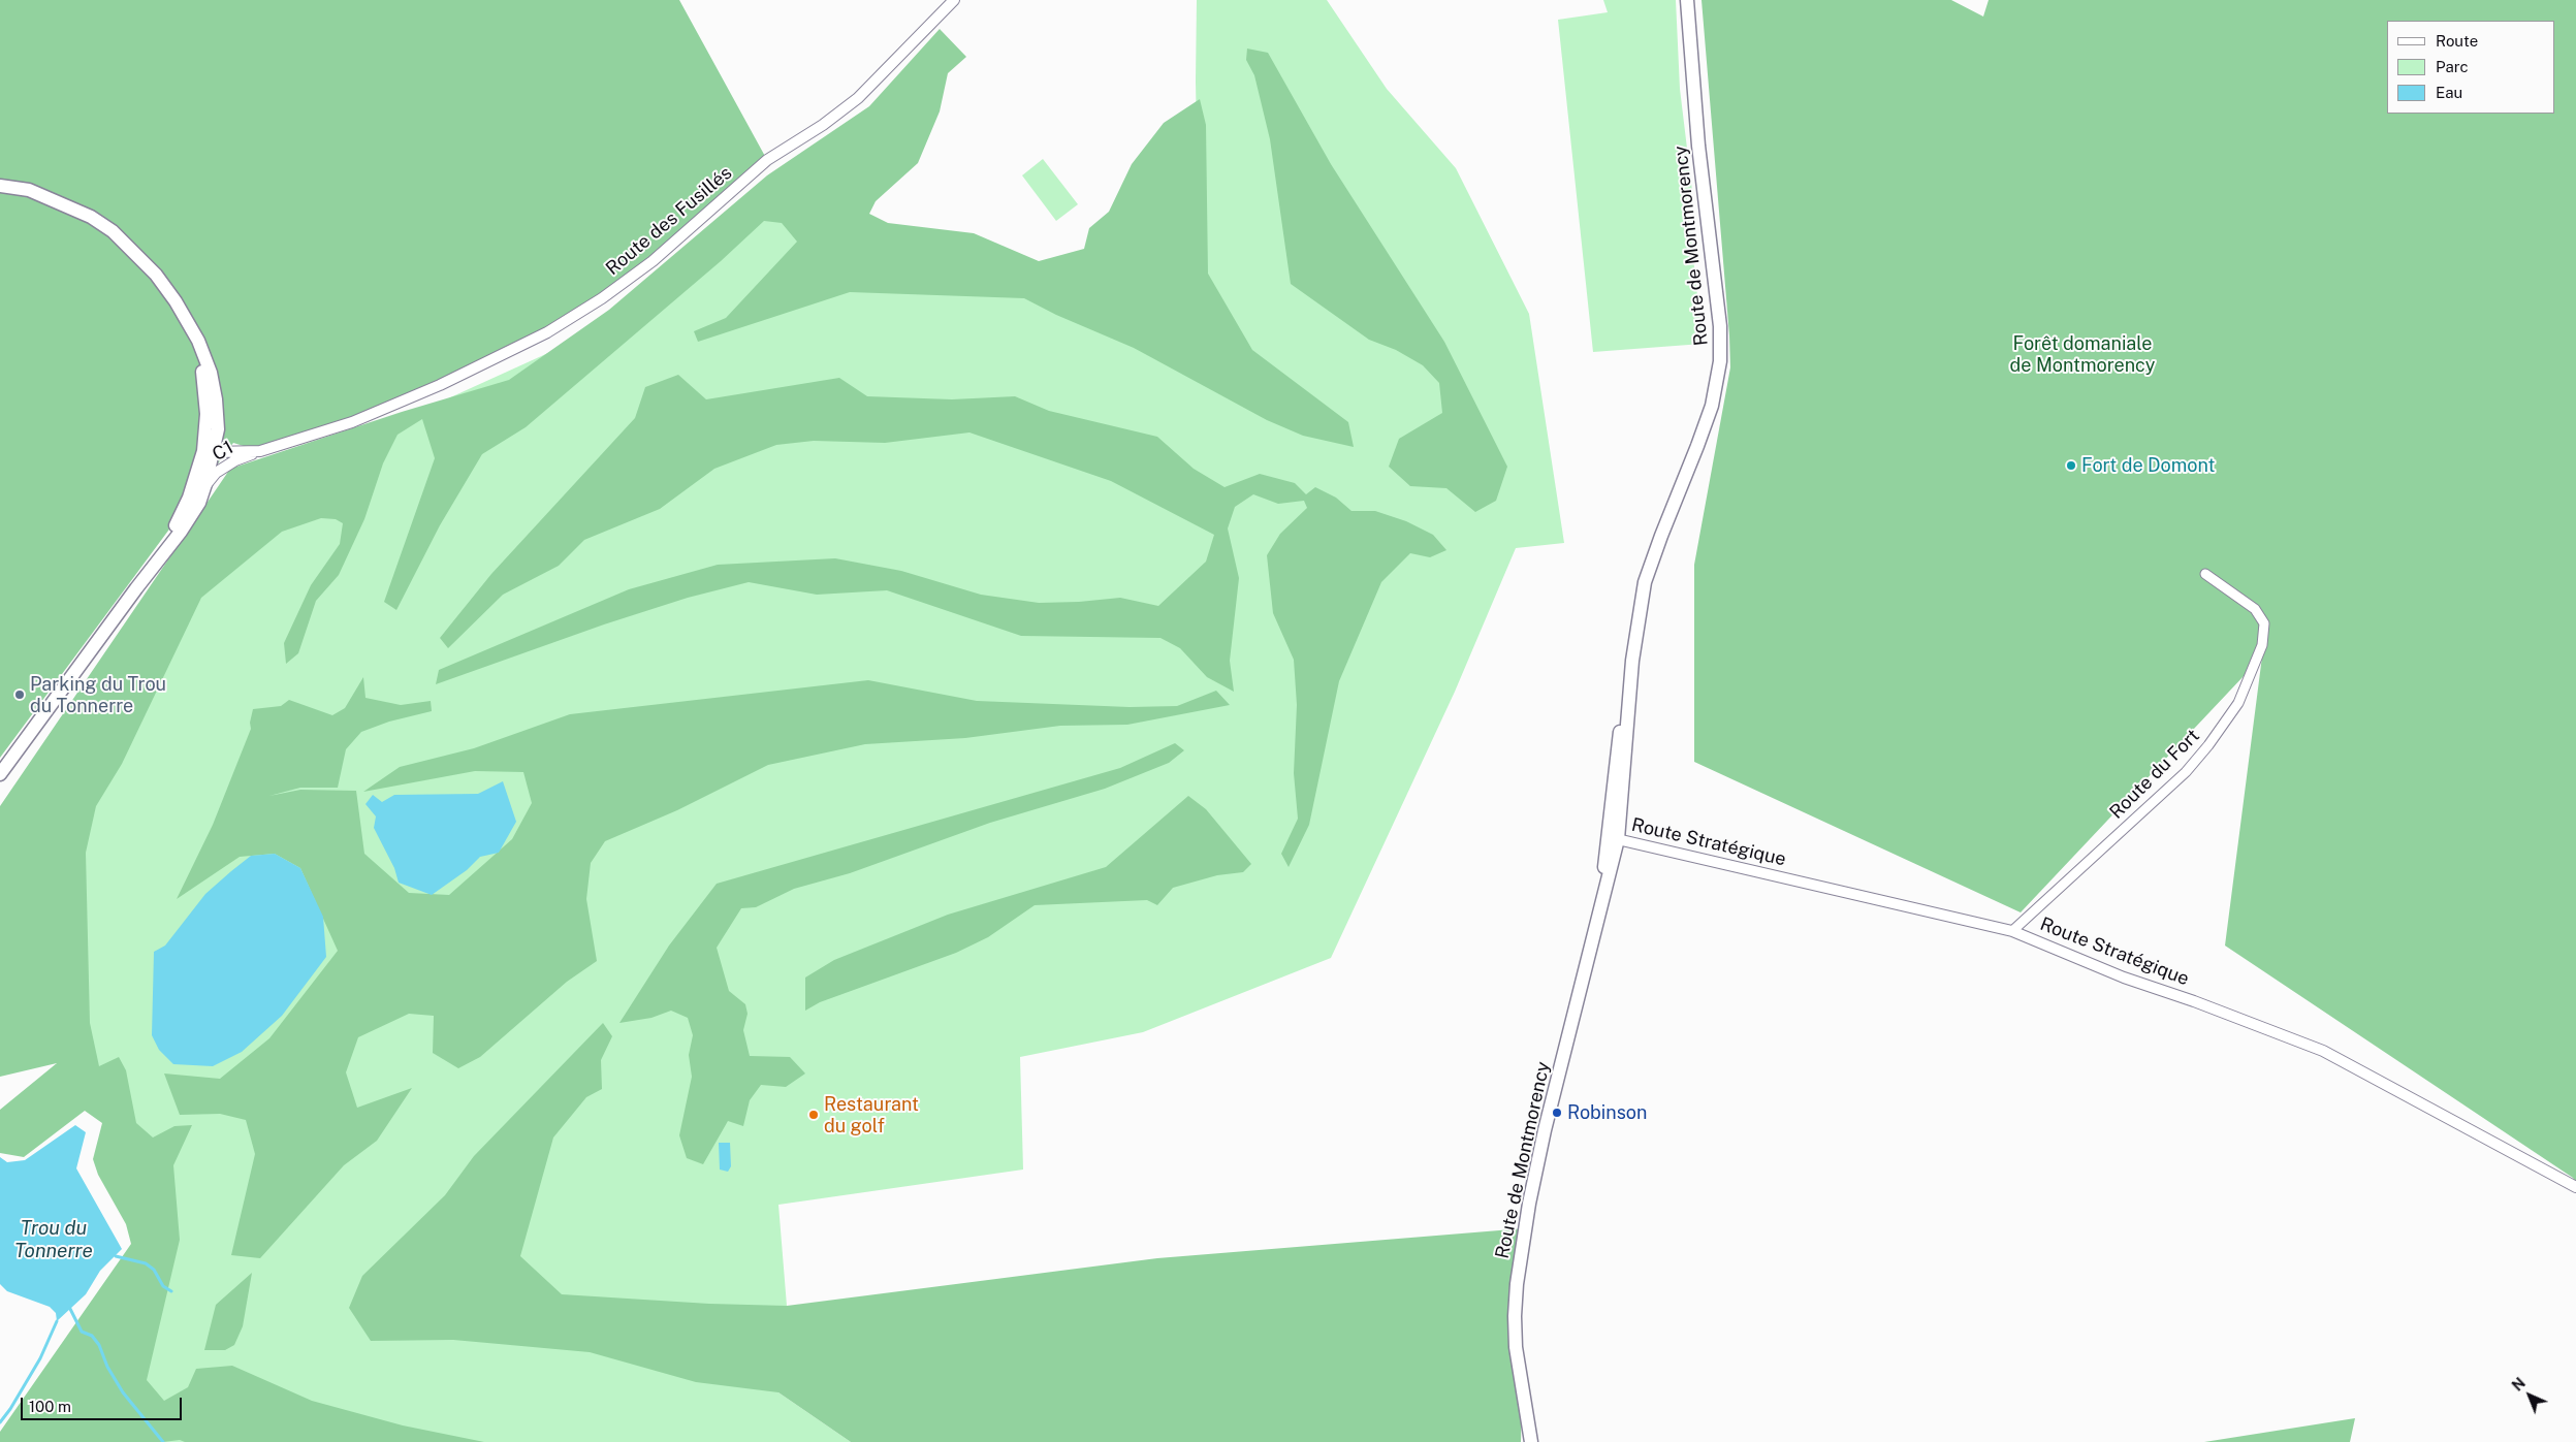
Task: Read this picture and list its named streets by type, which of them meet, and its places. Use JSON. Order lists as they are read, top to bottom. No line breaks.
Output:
{"streets":{"main road":["Route de Montmorency"],"street":["Route des Fusillés","C1","Route du Fort","Route Stratégique"]},"crossings":[["Route des Fusillés","C1"],["Route de Montmorency","Route Stratégique"],["Route du Fort","Route Stratégique"]],"water":["Trou du Tonnerre"],"parks":["Forêt domaniale de Montmorency"],"places":["Fort de Domont","Parking du Trou du Tonnerre","Robinson","Restaurant du golf"],"legend":["Route","Parc","Eau"],"scale_bar":"100 m","north":"top left"}
